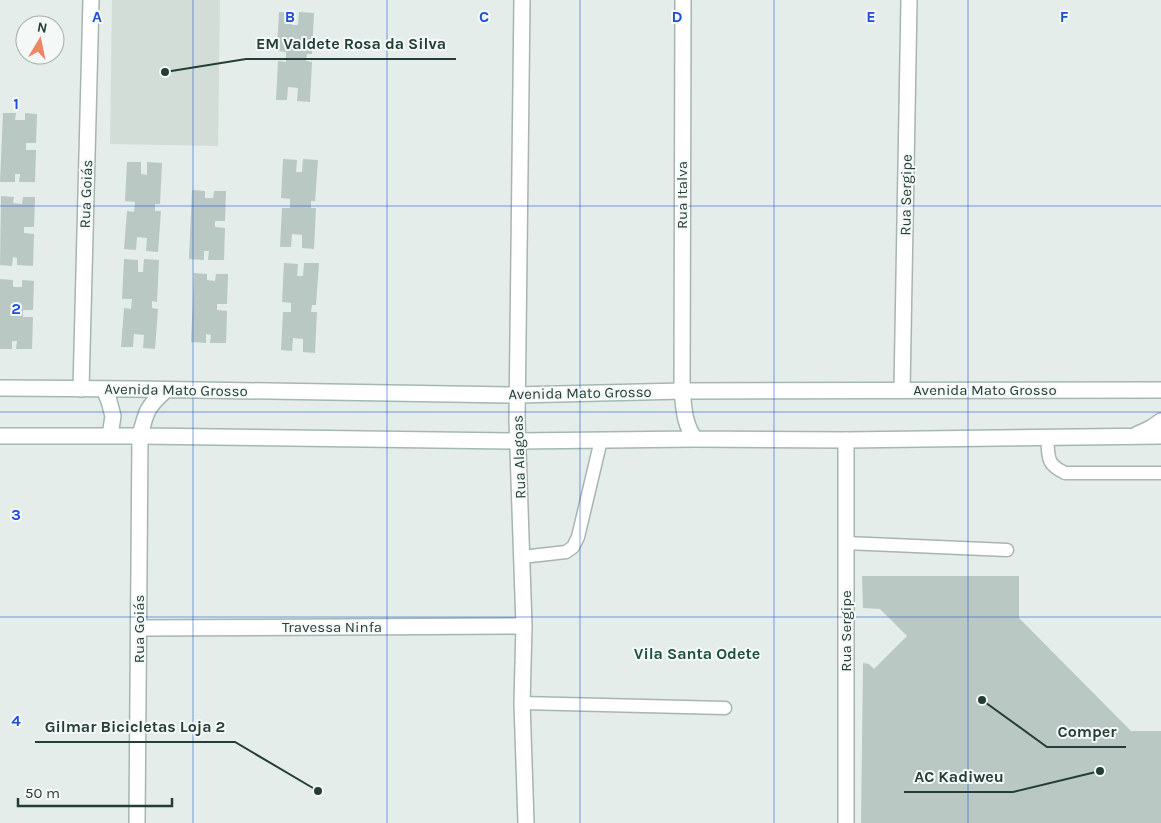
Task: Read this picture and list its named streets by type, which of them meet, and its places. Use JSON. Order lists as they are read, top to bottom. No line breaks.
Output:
{"streets":{"street":["Rua Goiás","Rua Italva","Rua Sergipe","Avenida Mato Grosso","Rua Alagoas","Travessa Ninfa"]},"crossings":[["Rua Goiás","Avenida Mato Grosso"],["Rua Goiás","Travessa Ninfa"],["Rua Italva","Avenida Mato Grosso"],["Rua Sergipe","Avenida Mato Grosso"],["Avenida Mato Grosso","Rua Alagoas"],["Rua Alagoas","Travessa Ninfa"]],"districts":["Vila Santa Odete"],"places":["EM Valdete Rosa da Silva","Comper","AC Kadiweu","Gilmar Bicicletas Loja 2"],"scale_bar":"50 m","north":"top","grid":{"columns":["A","B","C","D","E","F"],"rows":["1","2","3","4"]}}
